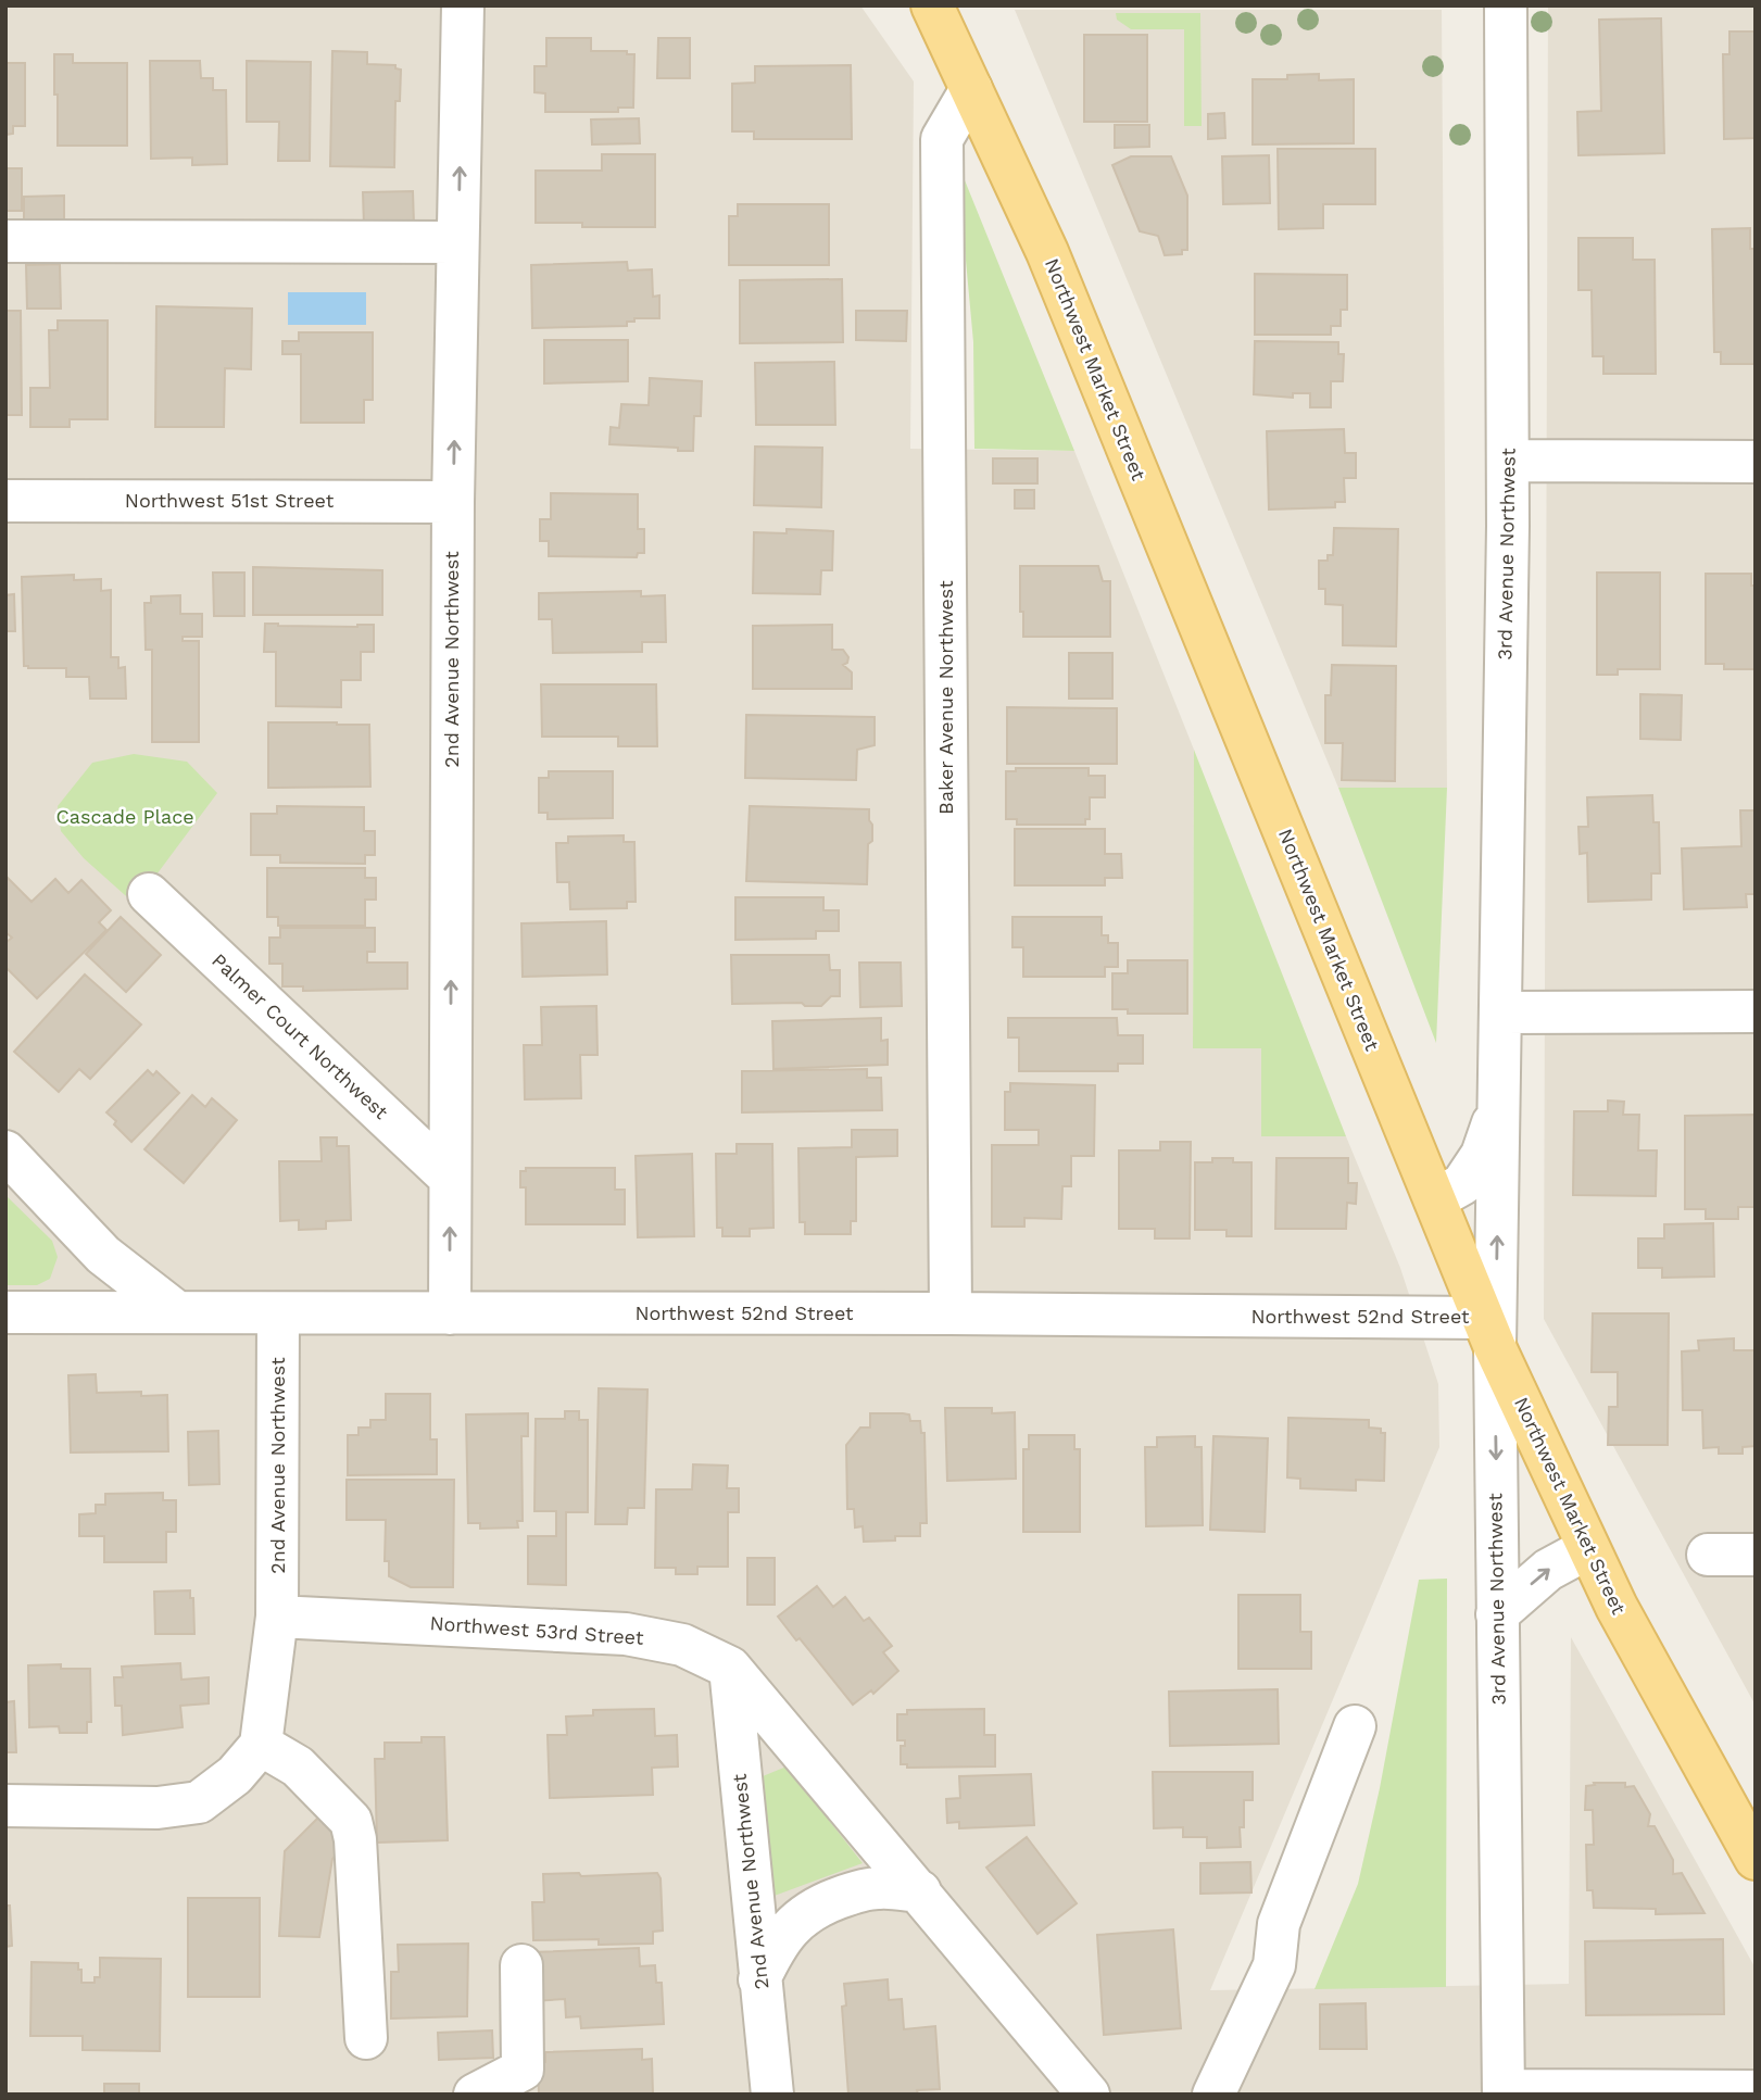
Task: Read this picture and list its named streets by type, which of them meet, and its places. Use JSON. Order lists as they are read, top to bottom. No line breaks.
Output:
{"streets":{"main road":["Northwest Market Street"],"street":["Northwest 51st Street","3rd Avenue Northwest","2nd Avenue Northwest","Baker Avenue Northwest","Palmer Court Northwest","Northwest 52nd Street","Northwest 53rd Street"]},"crossings":[["Northwest Market Street","3rd Avenue Northwest"],["Northwest Market Street","Baker Avenue Northwest"],["Northwest Market Street","Northwest 52nd Street"],["Northwest 51st Street","2nd Avenue Northwest"],["3rd Avenue Northwest","Northwest 52nd Street"],["2nd Avenue Northwest","Palmer Court Northwest"],["2nd Avenue Northwest","Northwest 52nd Street"],["2nd Avenue Northwest","Northwest 53rd Street"],["Baker Avenue Northwest","Northwest 52nd Street"]],"one_way":["2nd Avenue Northwest"],"parks":["Cascade Place"]}
